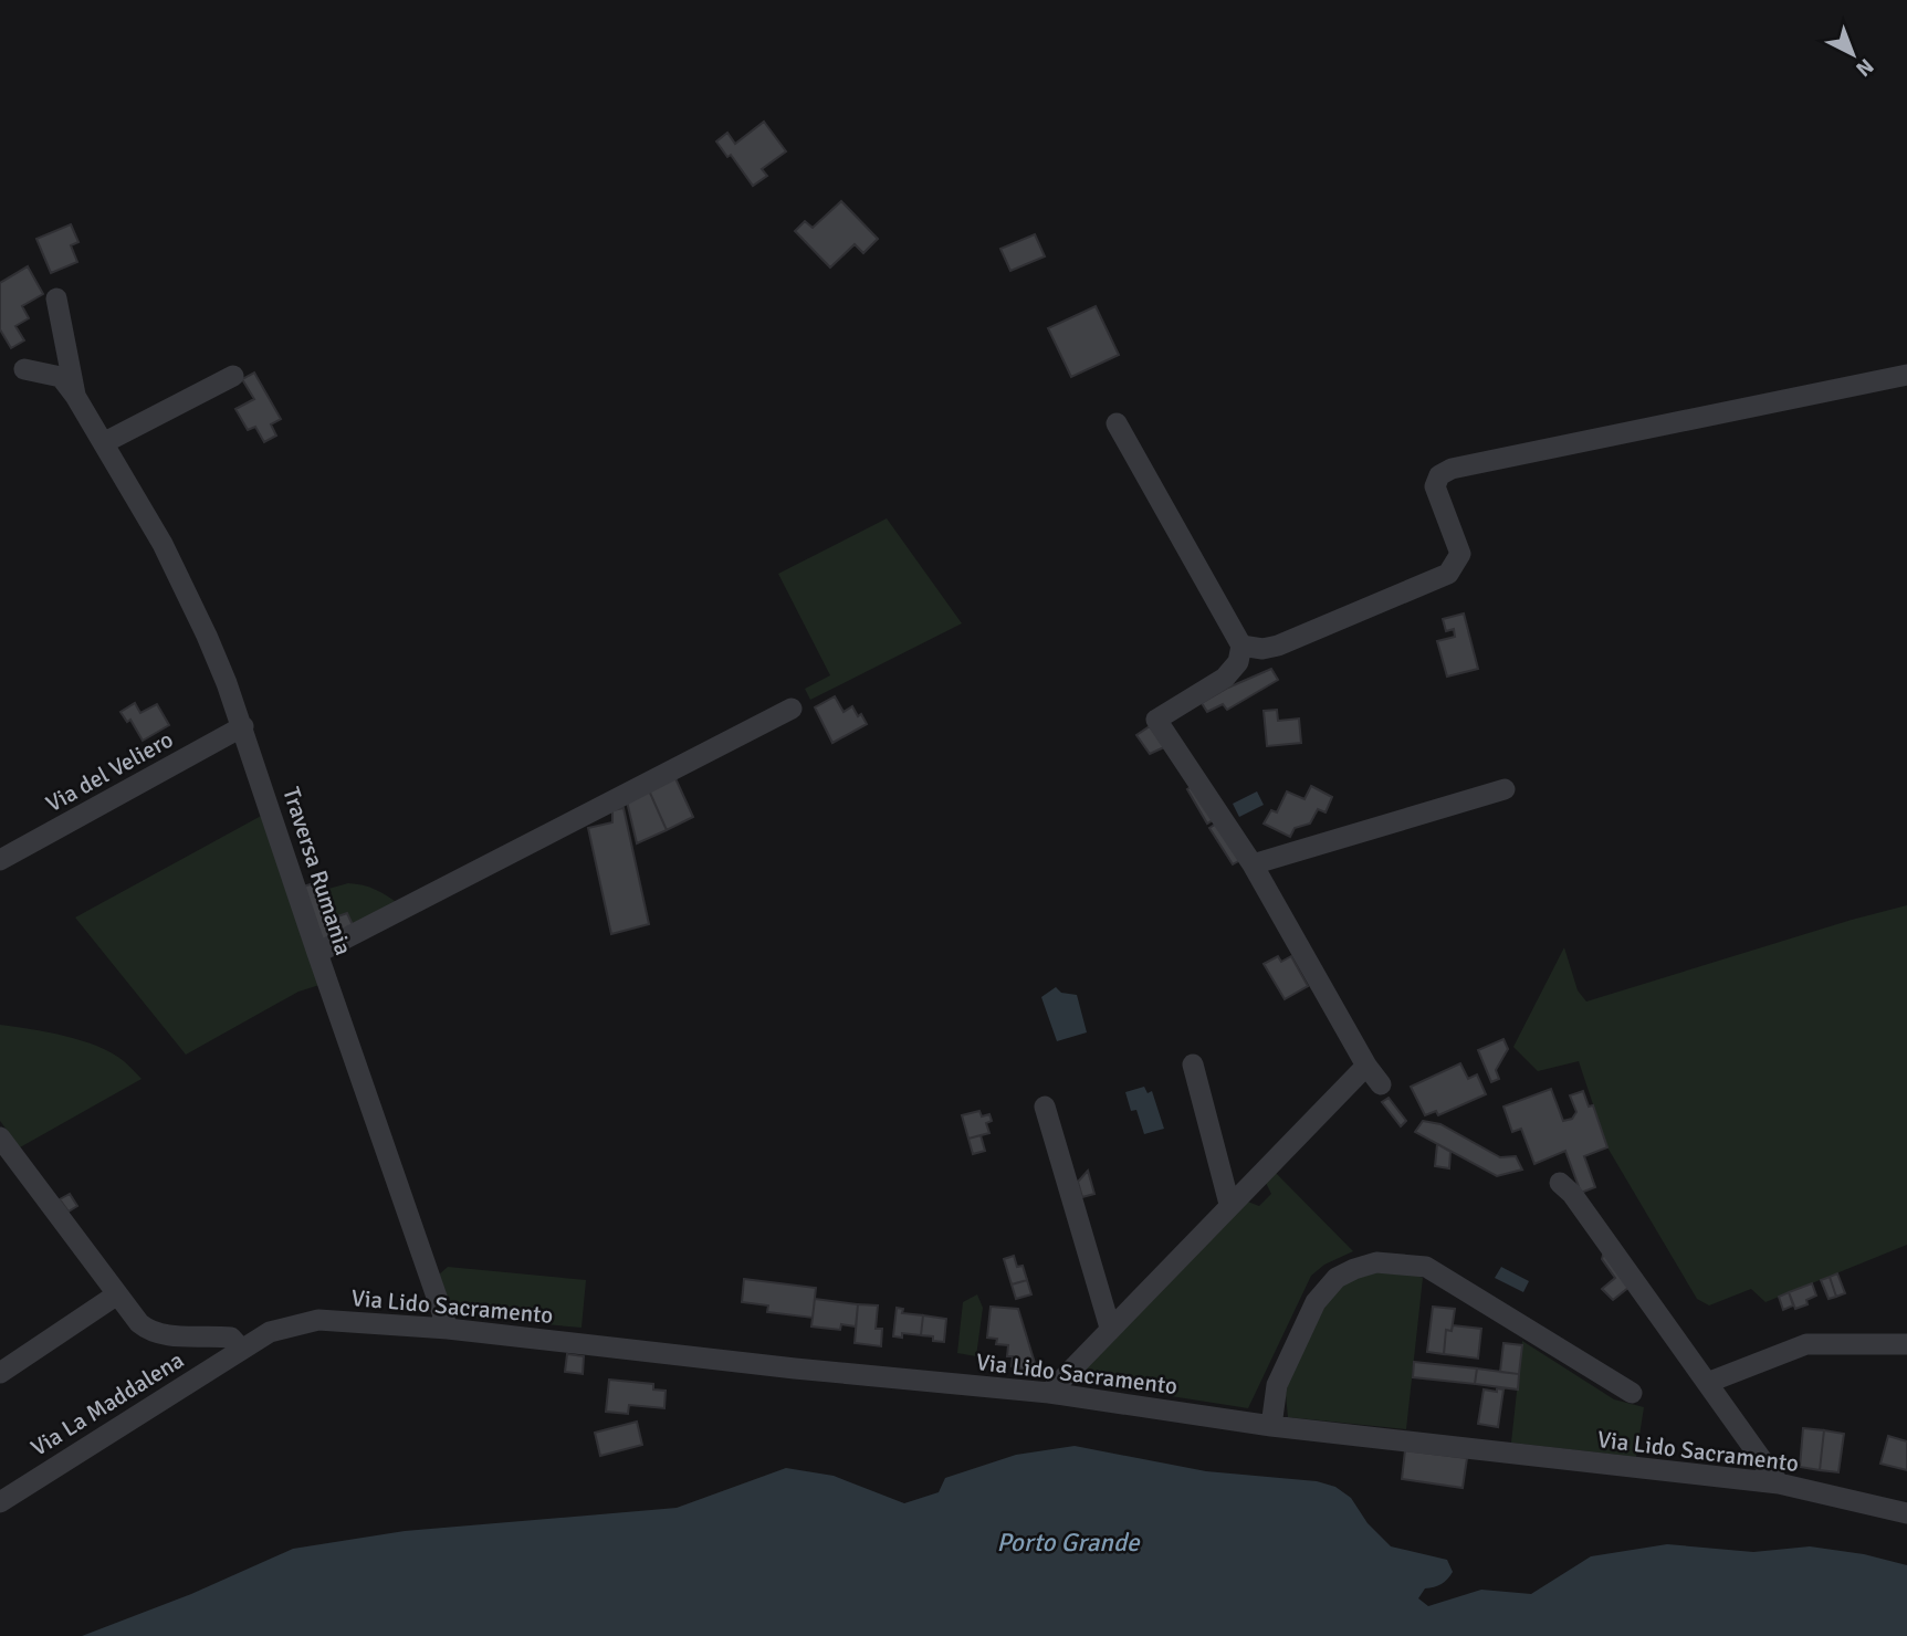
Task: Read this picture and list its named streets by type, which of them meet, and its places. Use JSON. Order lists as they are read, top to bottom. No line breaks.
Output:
{"streets":{"street":["Via del Veliero","Traversa Rumania","Via Lido Sacramento","Via La Maddalena"]},"crossings":[["Via del Veliero","Traversa Rumania"],["Traversa Rumania","Via Lido Sacramento"],["Via Lido Sacramento","Via La Maddalena"]],"water":["Porto Grande"],"north":"bottom right"}
